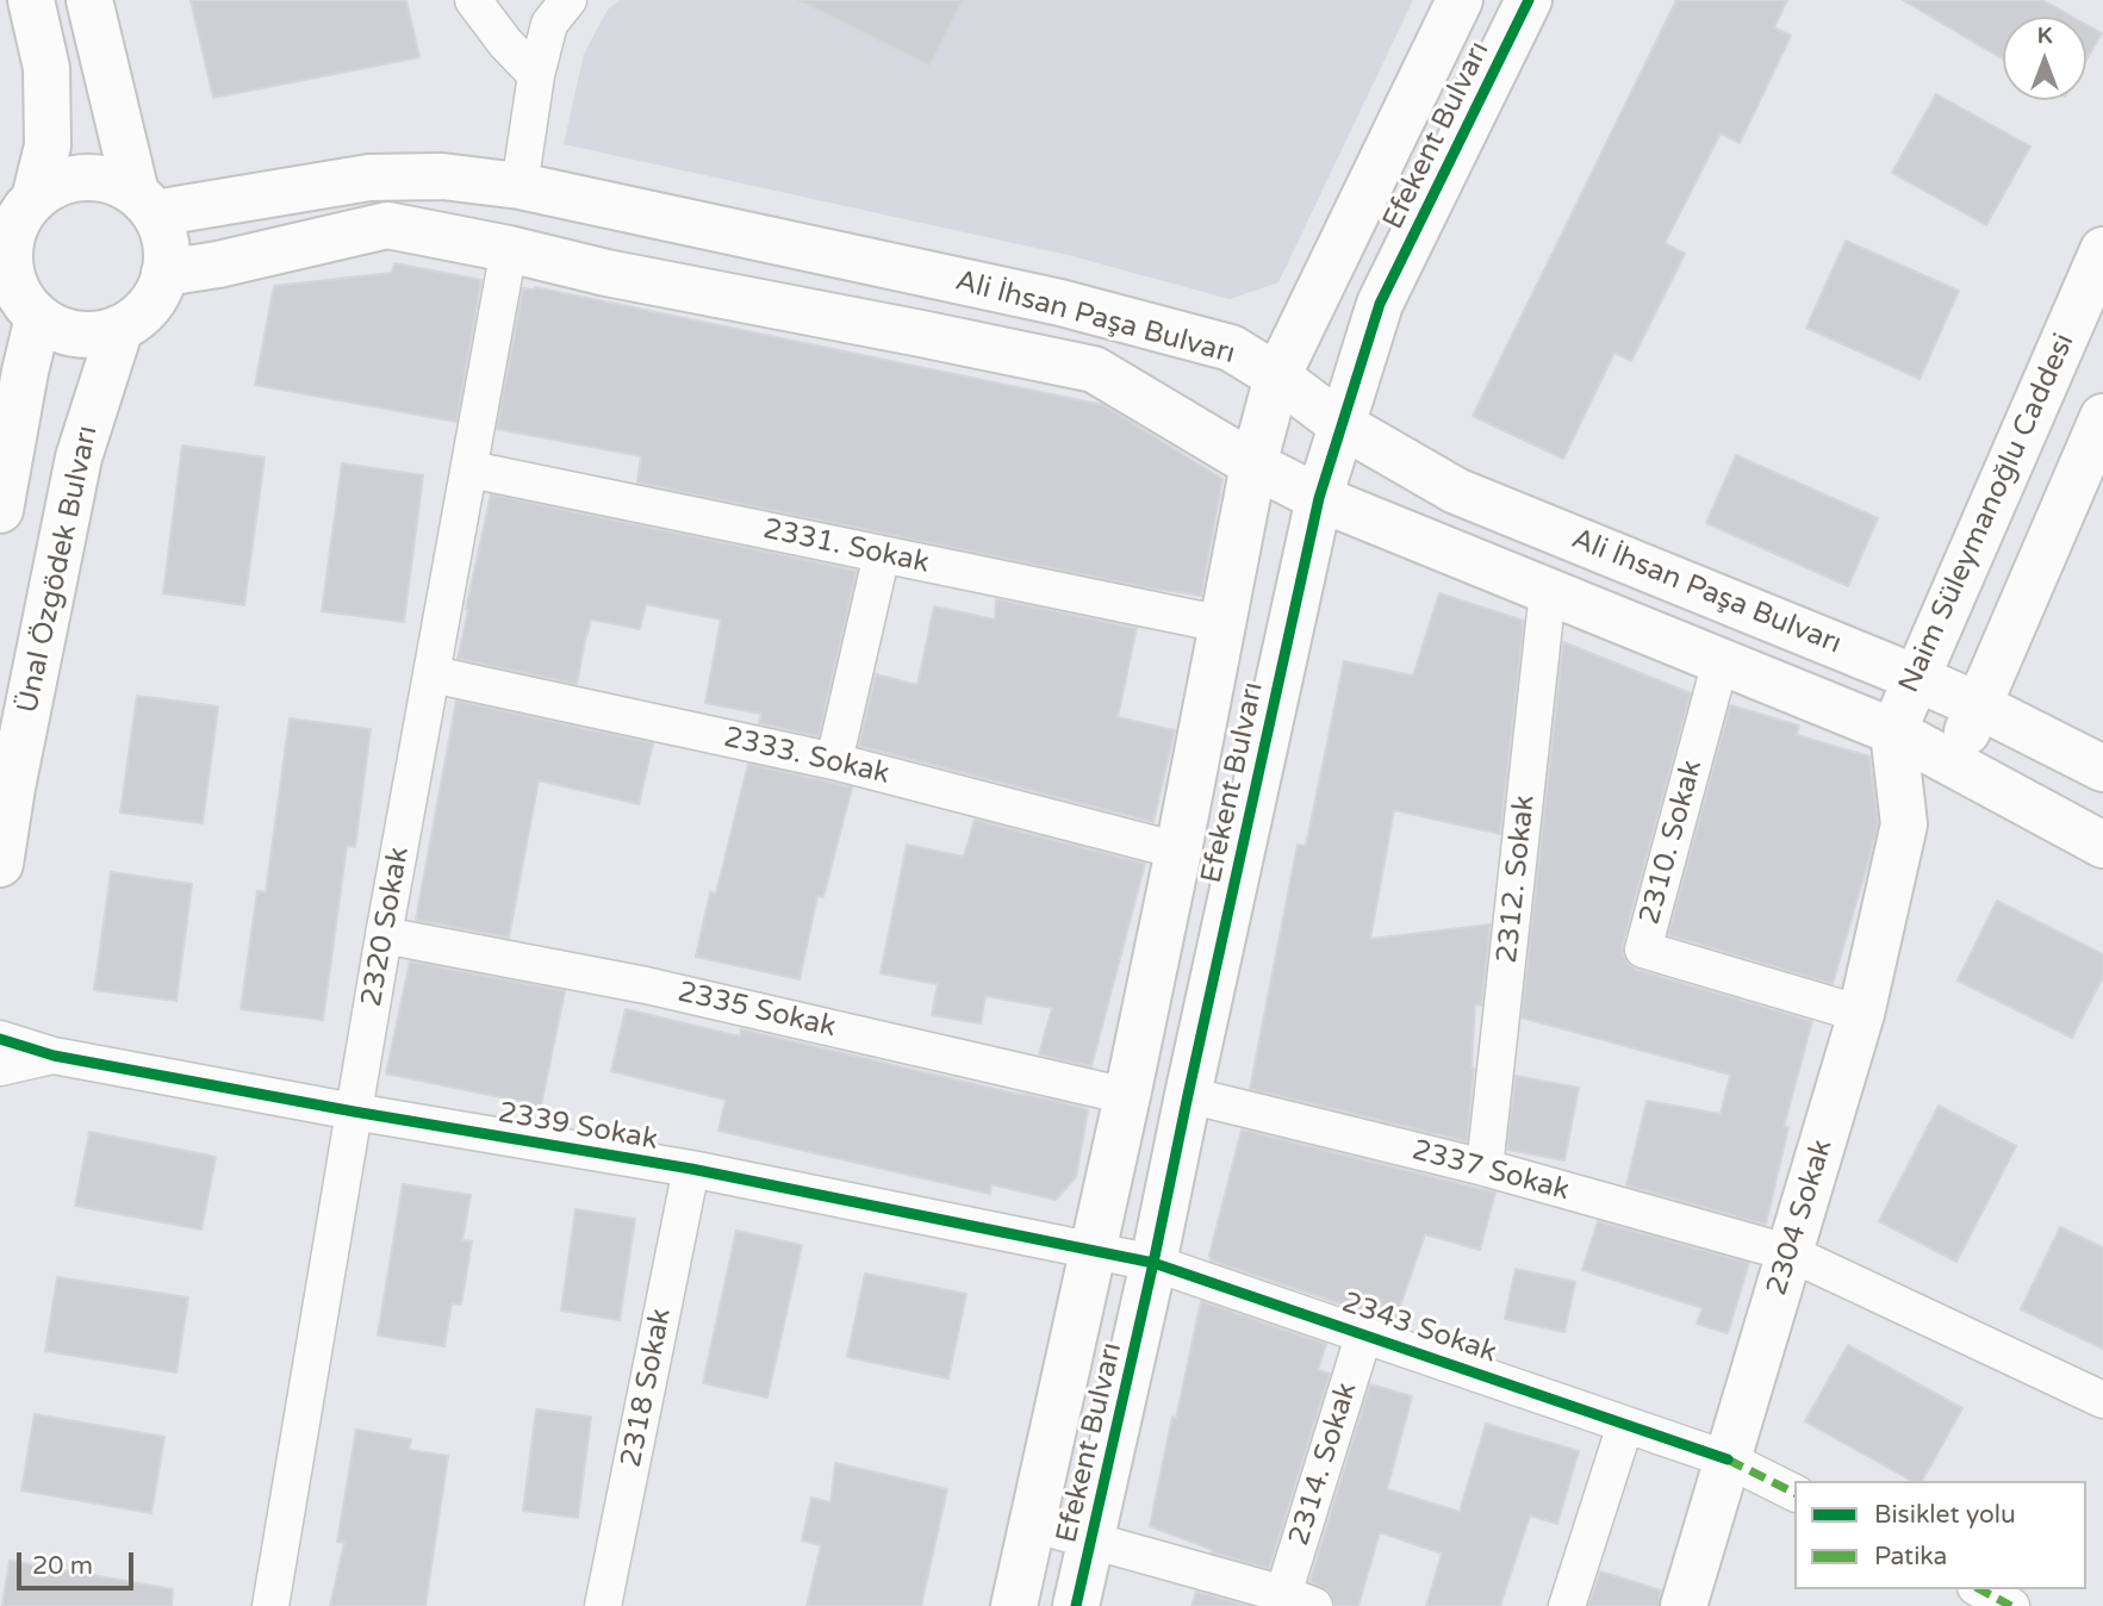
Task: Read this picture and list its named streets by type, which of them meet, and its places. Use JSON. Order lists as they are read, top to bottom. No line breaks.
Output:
{"streets":{"main road":["Efekent Bulvarı","Ali İhsan Paşa Bulvarı","Naim Süleymanoğlu Caddesi","Ünal Özgödek Bulvarı","2304 Sokak"],"street":["2331. Sokak","2333. Sokak","2310. Sokak","2312. Sokak","2320 Sokak","2335 Sokak","2339 Sokak","2337 Sokak","2343 Sokak","2318 Sokak","2314. Sokak"]},"crossings":[["Efekent Bulvarı","Ali İhsan Paşa Bulvarı"],["Efekent Bulvarı","2331. Sokak"],["Efekent Bulvarı","2333. Sokak"],["Efekent Bulvarı","2335 Sokak"],["Efekent Bulvarı","2339 Sokak"],["Efekent Bulvarı","2337 Sokak"],["Efekent Bulvarı","2343 Sokak"],["Ali İhsan Paşa Bulvarı","Naim Süleymanoğlu Caddesi"],["Ali İhsan Paşa Bulvarı","Ünal Özgödek Bulvarı"],["Ali İhsan Paşa Bulvarı","2310. Sokak"],["Ali İhsan Paşa Bulvarı","2312. Sokak"],["Ali İhsan Paşa Bulvarı","2320 Sokak"],["2331. Sokak","2320 Sokak"],["2333. Sokak","2320 Sokak"],["2310. Sokak","2304 Sokak"],["2312. Sokak","2337 Sokak"],["2320 Sokak","2335 Sokak"],["2320 Sokak","2339 Sokak"],["2339 Sokak","2343 Sokak"],["2339 Sokak","2318 Sokak"],["2337 Sokak","2304 Sokak"],["2304 Sokak","2343 Sokak"],["2343 Sokak","2314. Sokak"]],"legend":["Bisiklet yolu","Patika"],"scale_bar":"20 m","north":"top"}
